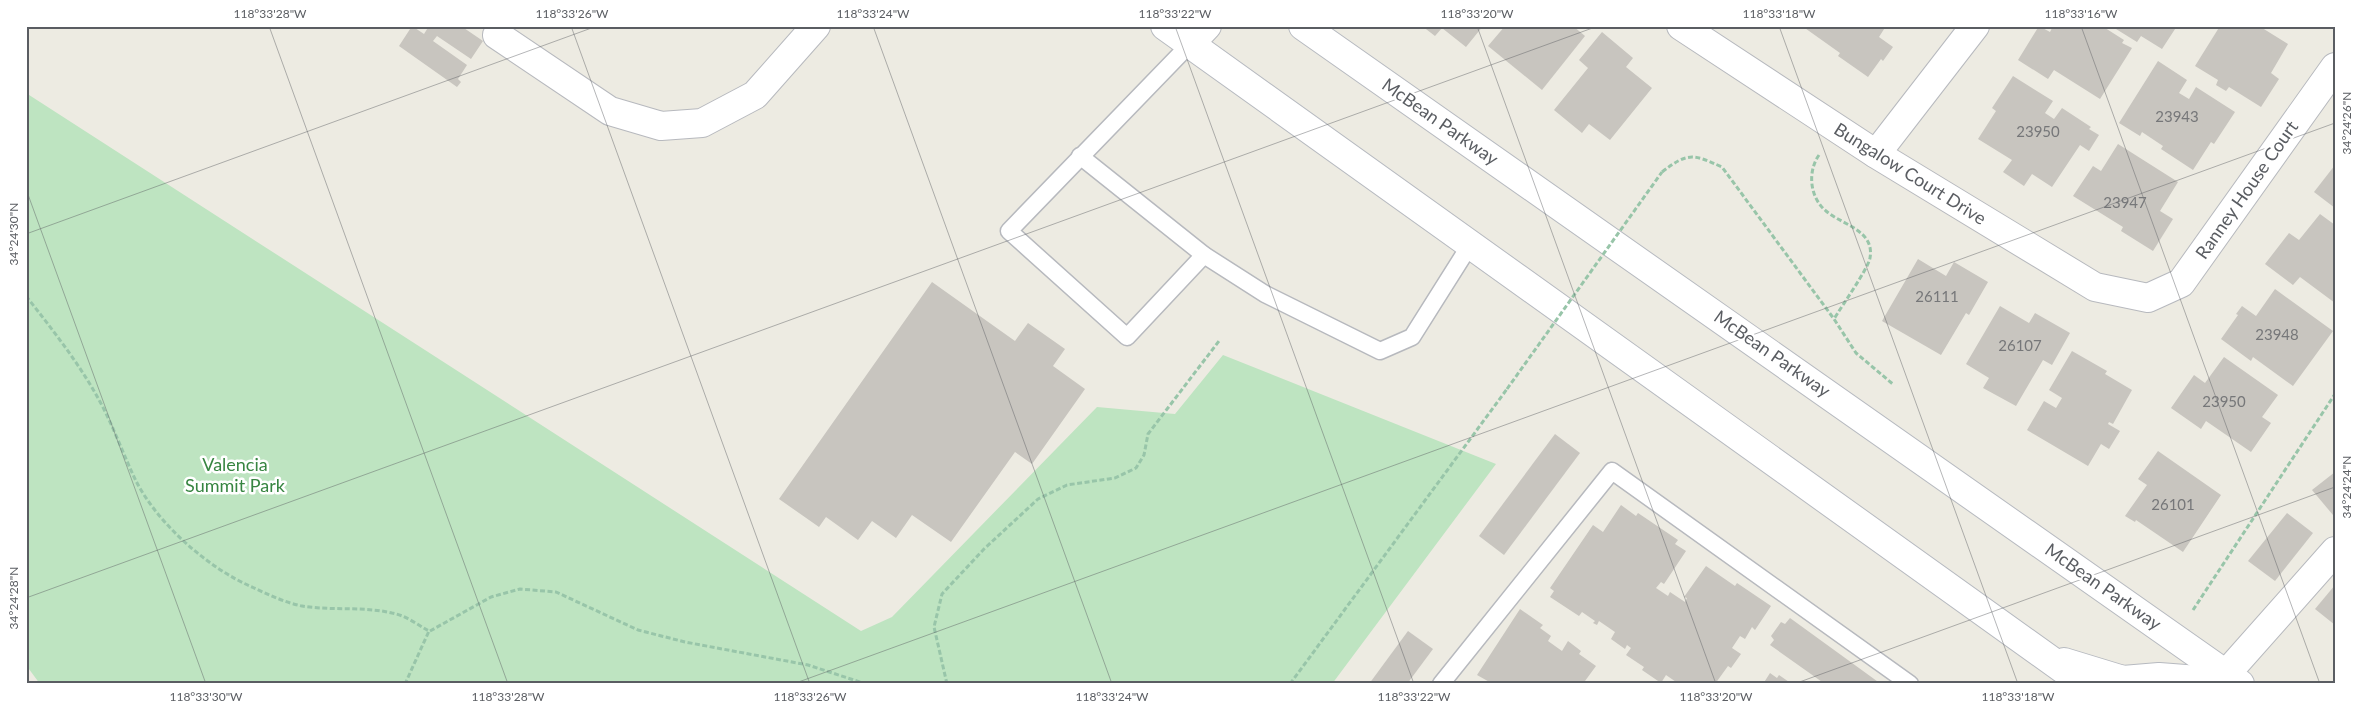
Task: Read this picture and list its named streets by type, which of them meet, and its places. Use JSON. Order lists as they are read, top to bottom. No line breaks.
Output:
{"streets":{"main road":["McBean Parkway","Bungalow Court Drive","Ranney House Court"]},"crossings":[["Bungalow Court Drive","Ranney House Court"]],"parks":["Valencia Summit Park"],"house_numbers":["23943","23950","23947","26111","23948","26107","23950","26101"],"coordinates":["118°33'28\"W","118°33'26\"W","118°33'24\"W","118°33'22\"W","118°33'20\"W","118°33'18\"W","118°33'16\"W","34°24'26\"N","34°24'30\"N","34°24'24\"N","34°24'28\"N","118°33'30\"W"]}
